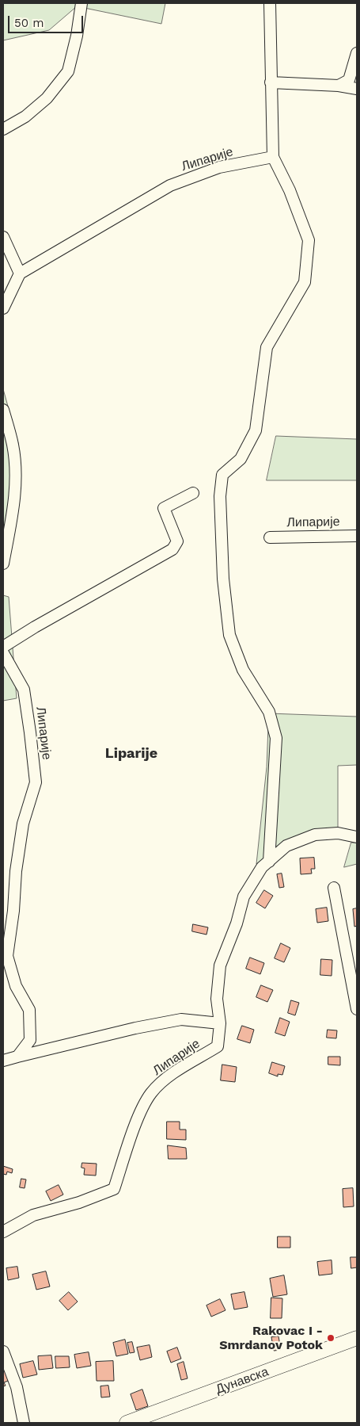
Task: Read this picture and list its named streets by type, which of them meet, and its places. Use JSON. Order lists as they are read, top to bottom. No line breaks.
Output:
{"streets":{"main road":["Дунавска"],"street":["Липарије"]},"districts":["Liparije"],"places":["Rakovac I - Smrdanov Potok"],"scale_bar":"50 m"}
